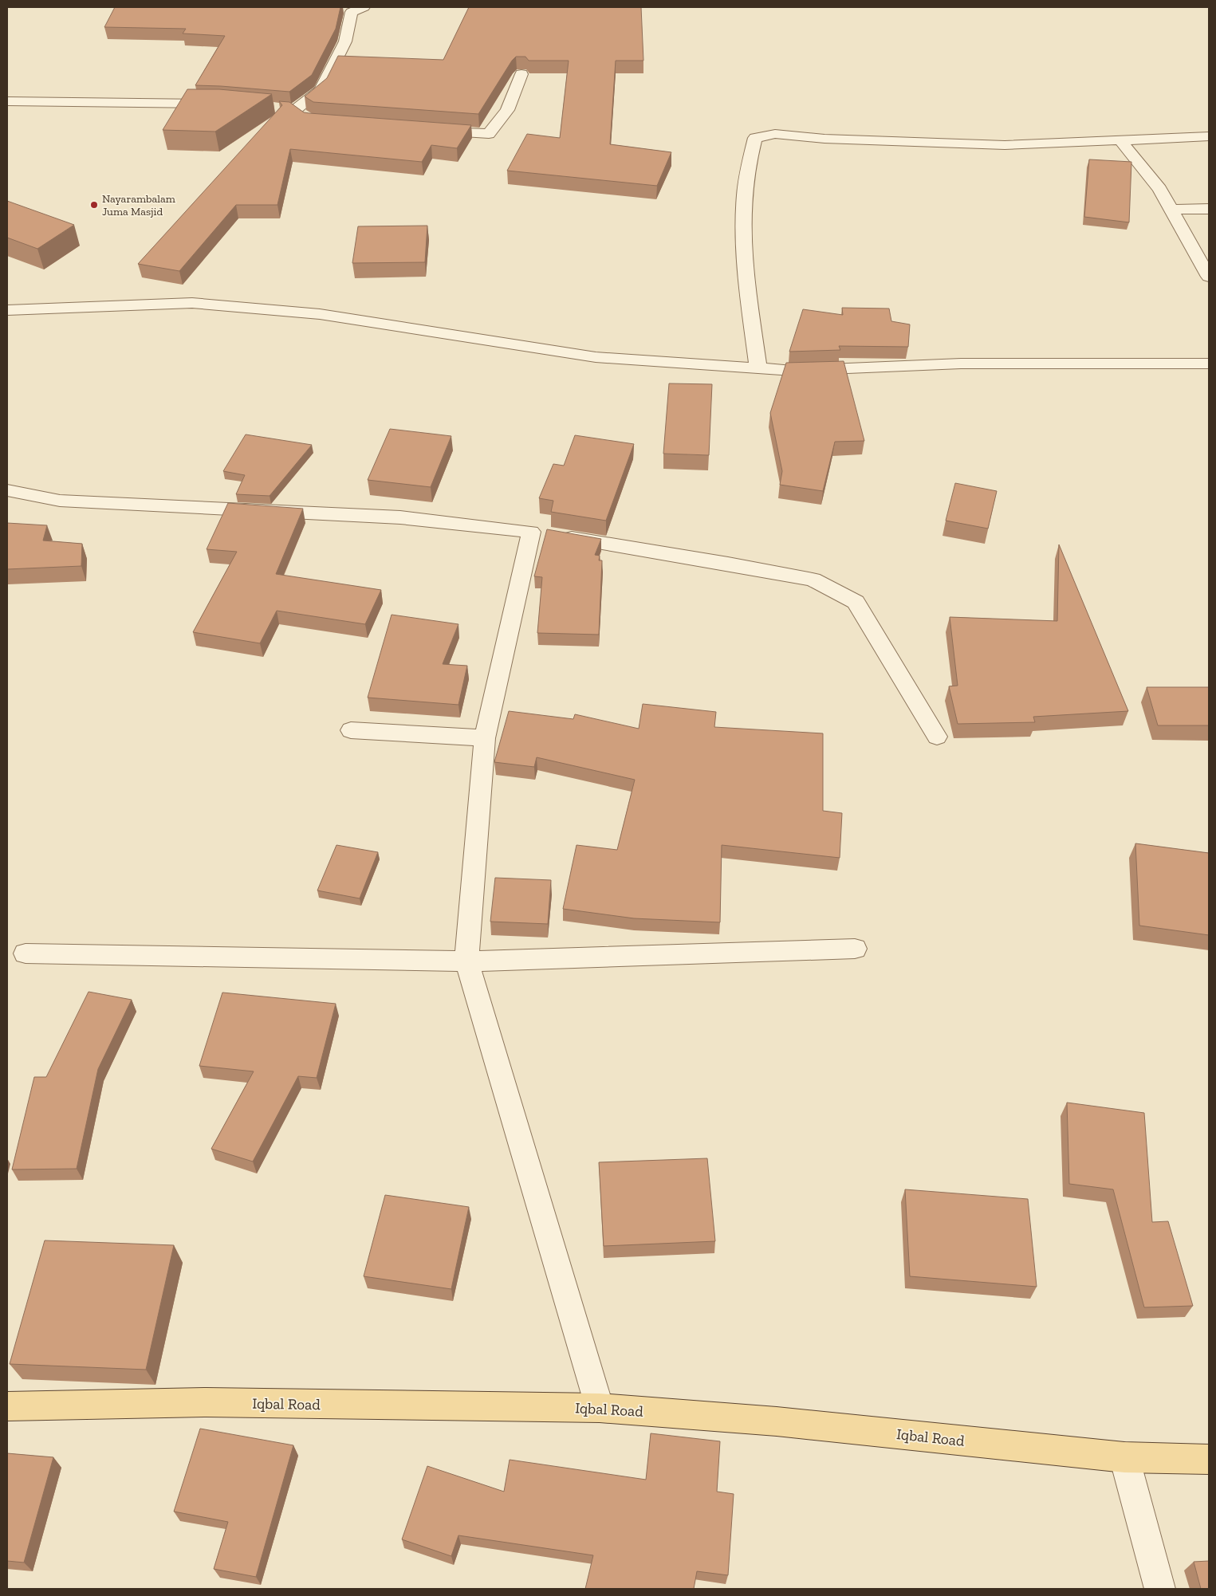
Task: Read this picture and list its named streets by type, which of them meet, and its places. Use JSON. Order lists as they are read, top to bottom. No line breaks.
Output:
{"streets":{"main road":["Iqbal Road"]},"places":["Nayarambalam Juma Masjid"]}
